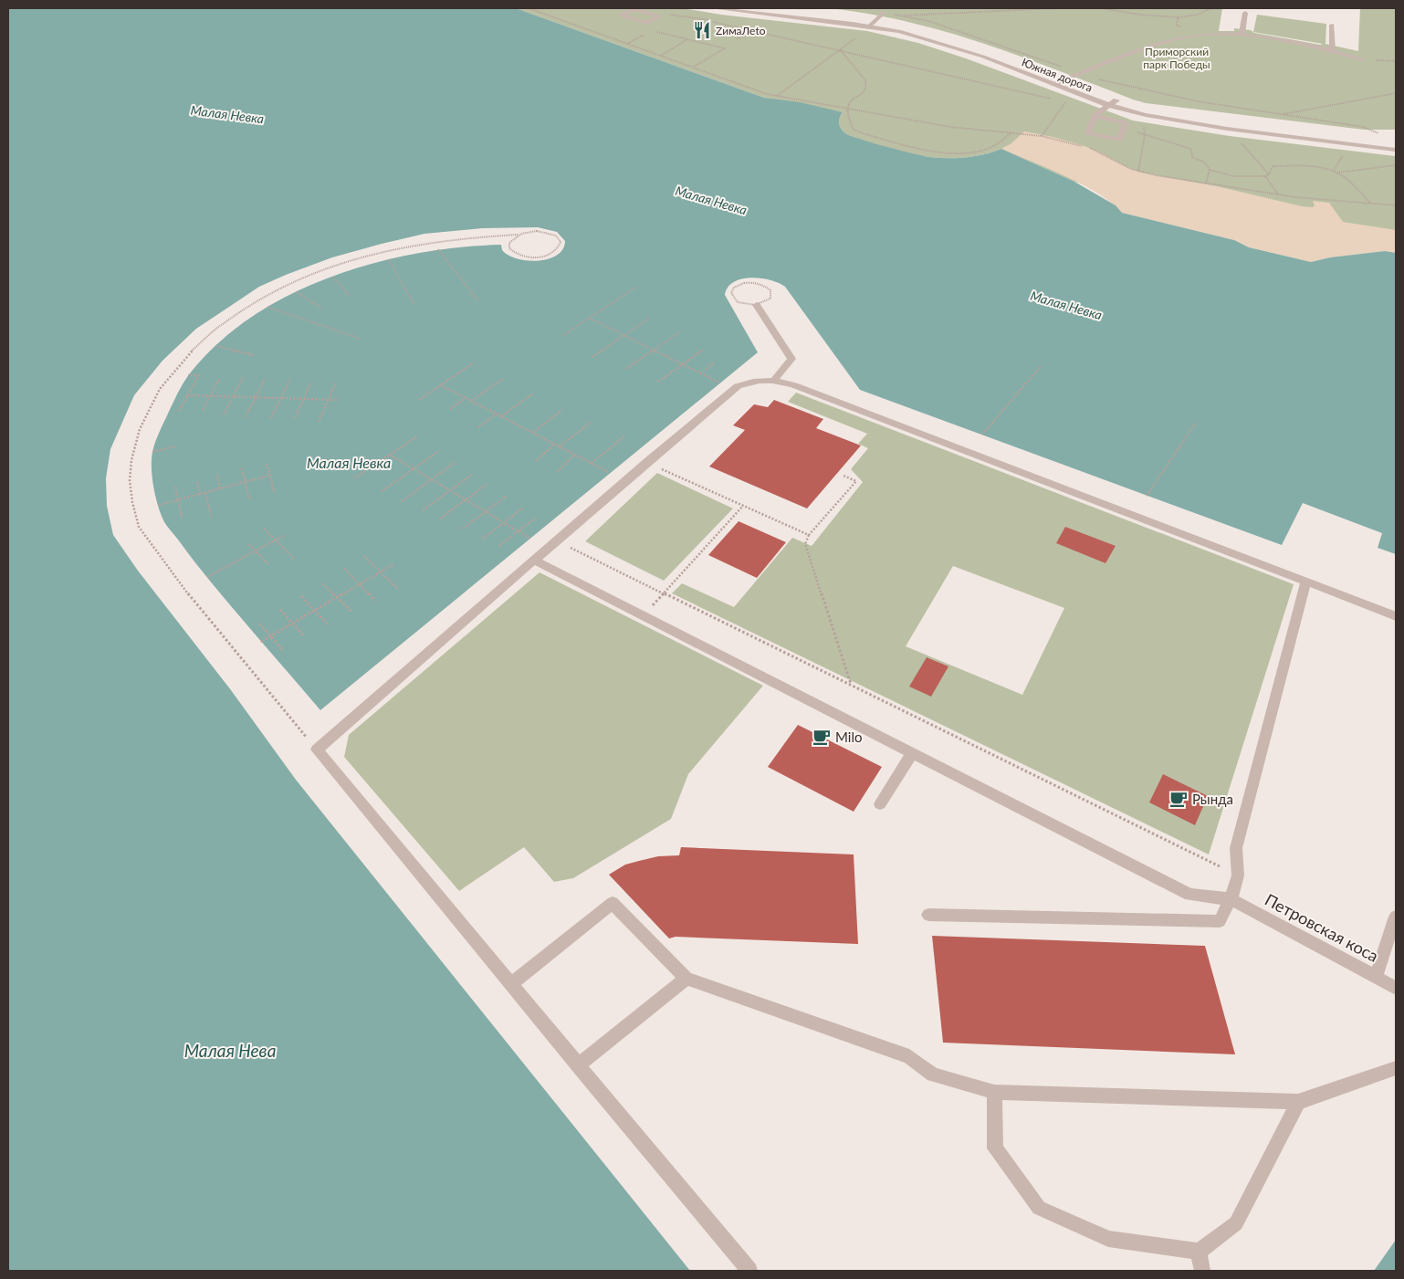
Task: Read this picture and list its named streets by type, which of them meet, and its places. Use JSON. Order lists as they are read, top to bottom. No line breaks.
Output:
{"streets":{"street":["Южная дорога","Петровская коса"]},"water":["Малая Невка","Малая Нева"],"parks":["Приморский парк Победы"],"places":{"restaurant":["ZимаЛеtо"],"cafe":["Milo","Рында"]}}
